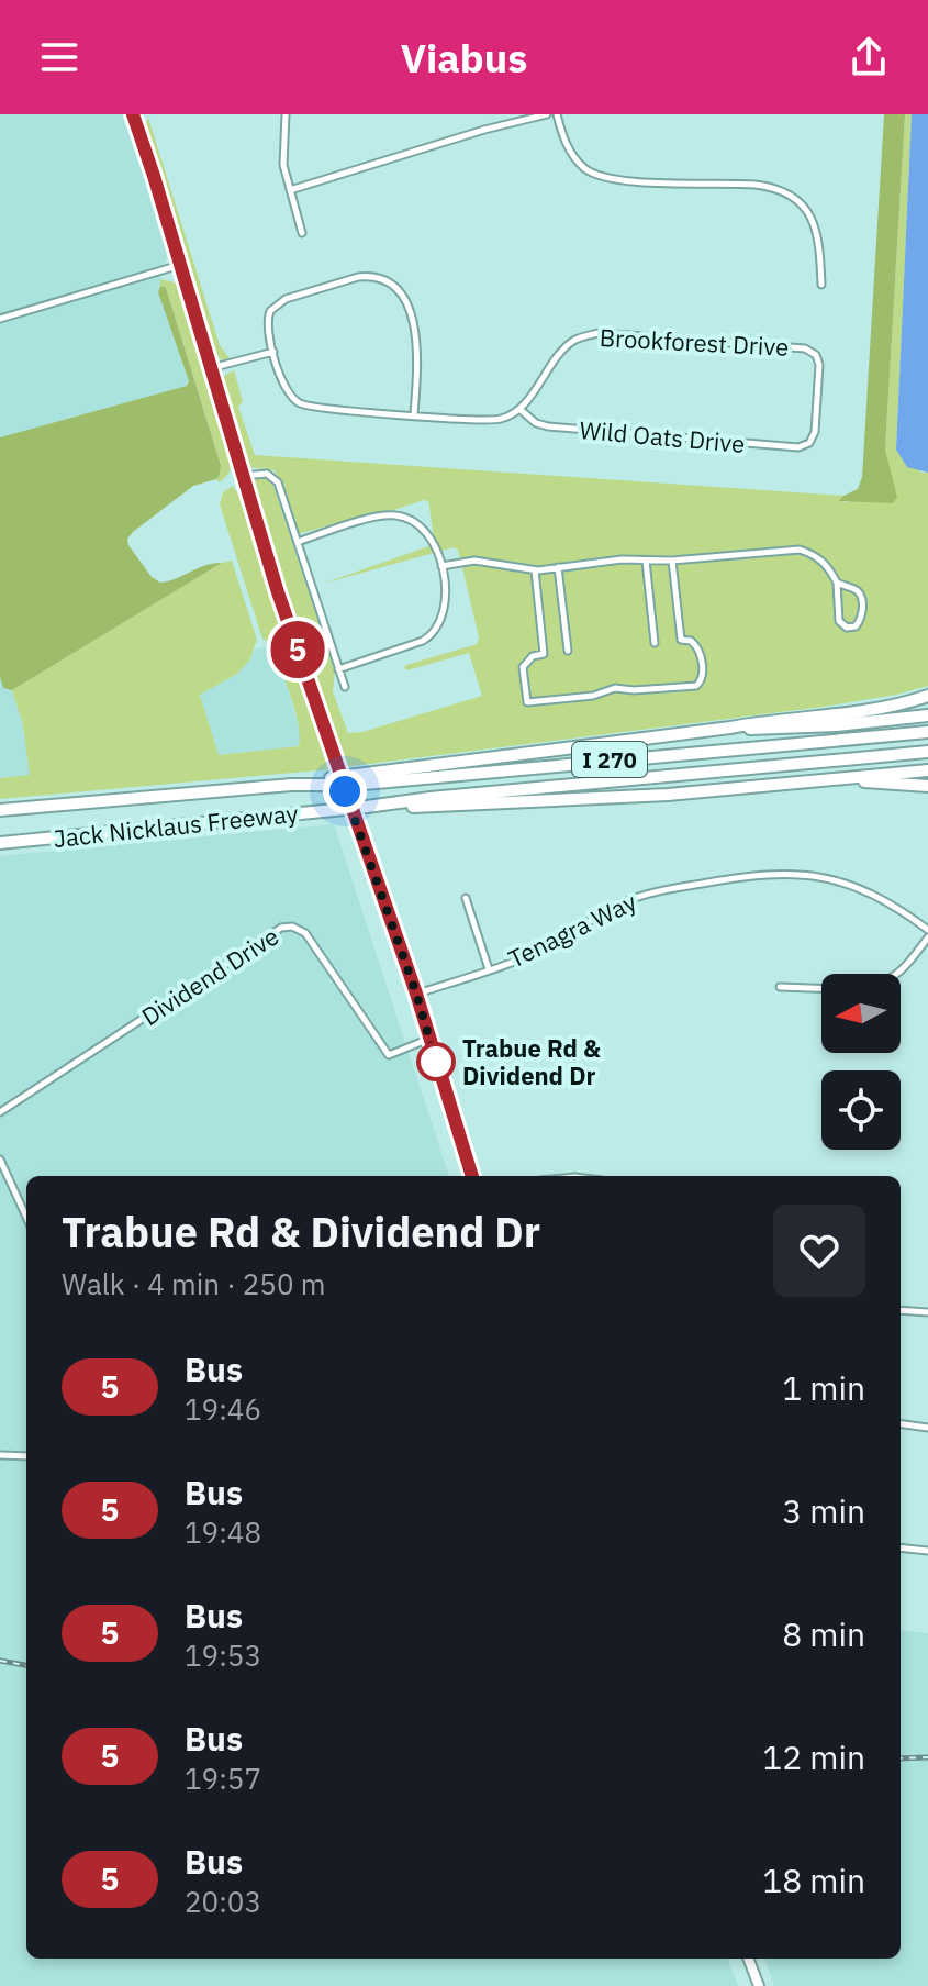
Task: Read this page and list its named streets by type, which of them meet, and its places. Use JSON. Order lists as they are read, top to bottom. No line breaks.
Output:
{"streets":{"highway":["I 270","Jack Nicklaus Freeway"],"street":["Brookforest Drive","Wild Oats Drive","Tenagra Way","Dividend Drive"]},"crossings":[["Brookforest Drive","Wild Oats Drive"]],"places":["Trabue Rd & Dividend Dr"],"lines":["bus line 5"],"north":"left","page":{"header":"Viabus","on_map":"5","heading":["Trabue Rd & Dividend Dr","Walk · 4 min · 250 m"],"list":[{"mark":"5","name":"Bus","note":"19:46","value":"1 min"},{"mark":"5","name":"Bus","note":"19:48","value":"3 min"},{"mark":"5","name":"Bus","note":"19:53","value":"8 min"},{"mark":"5","name":"Bus","note":"19:57","value":"12 min"},{"mark":"5","name":"Bus","note":"20:03","value":"18 min"}]}}
